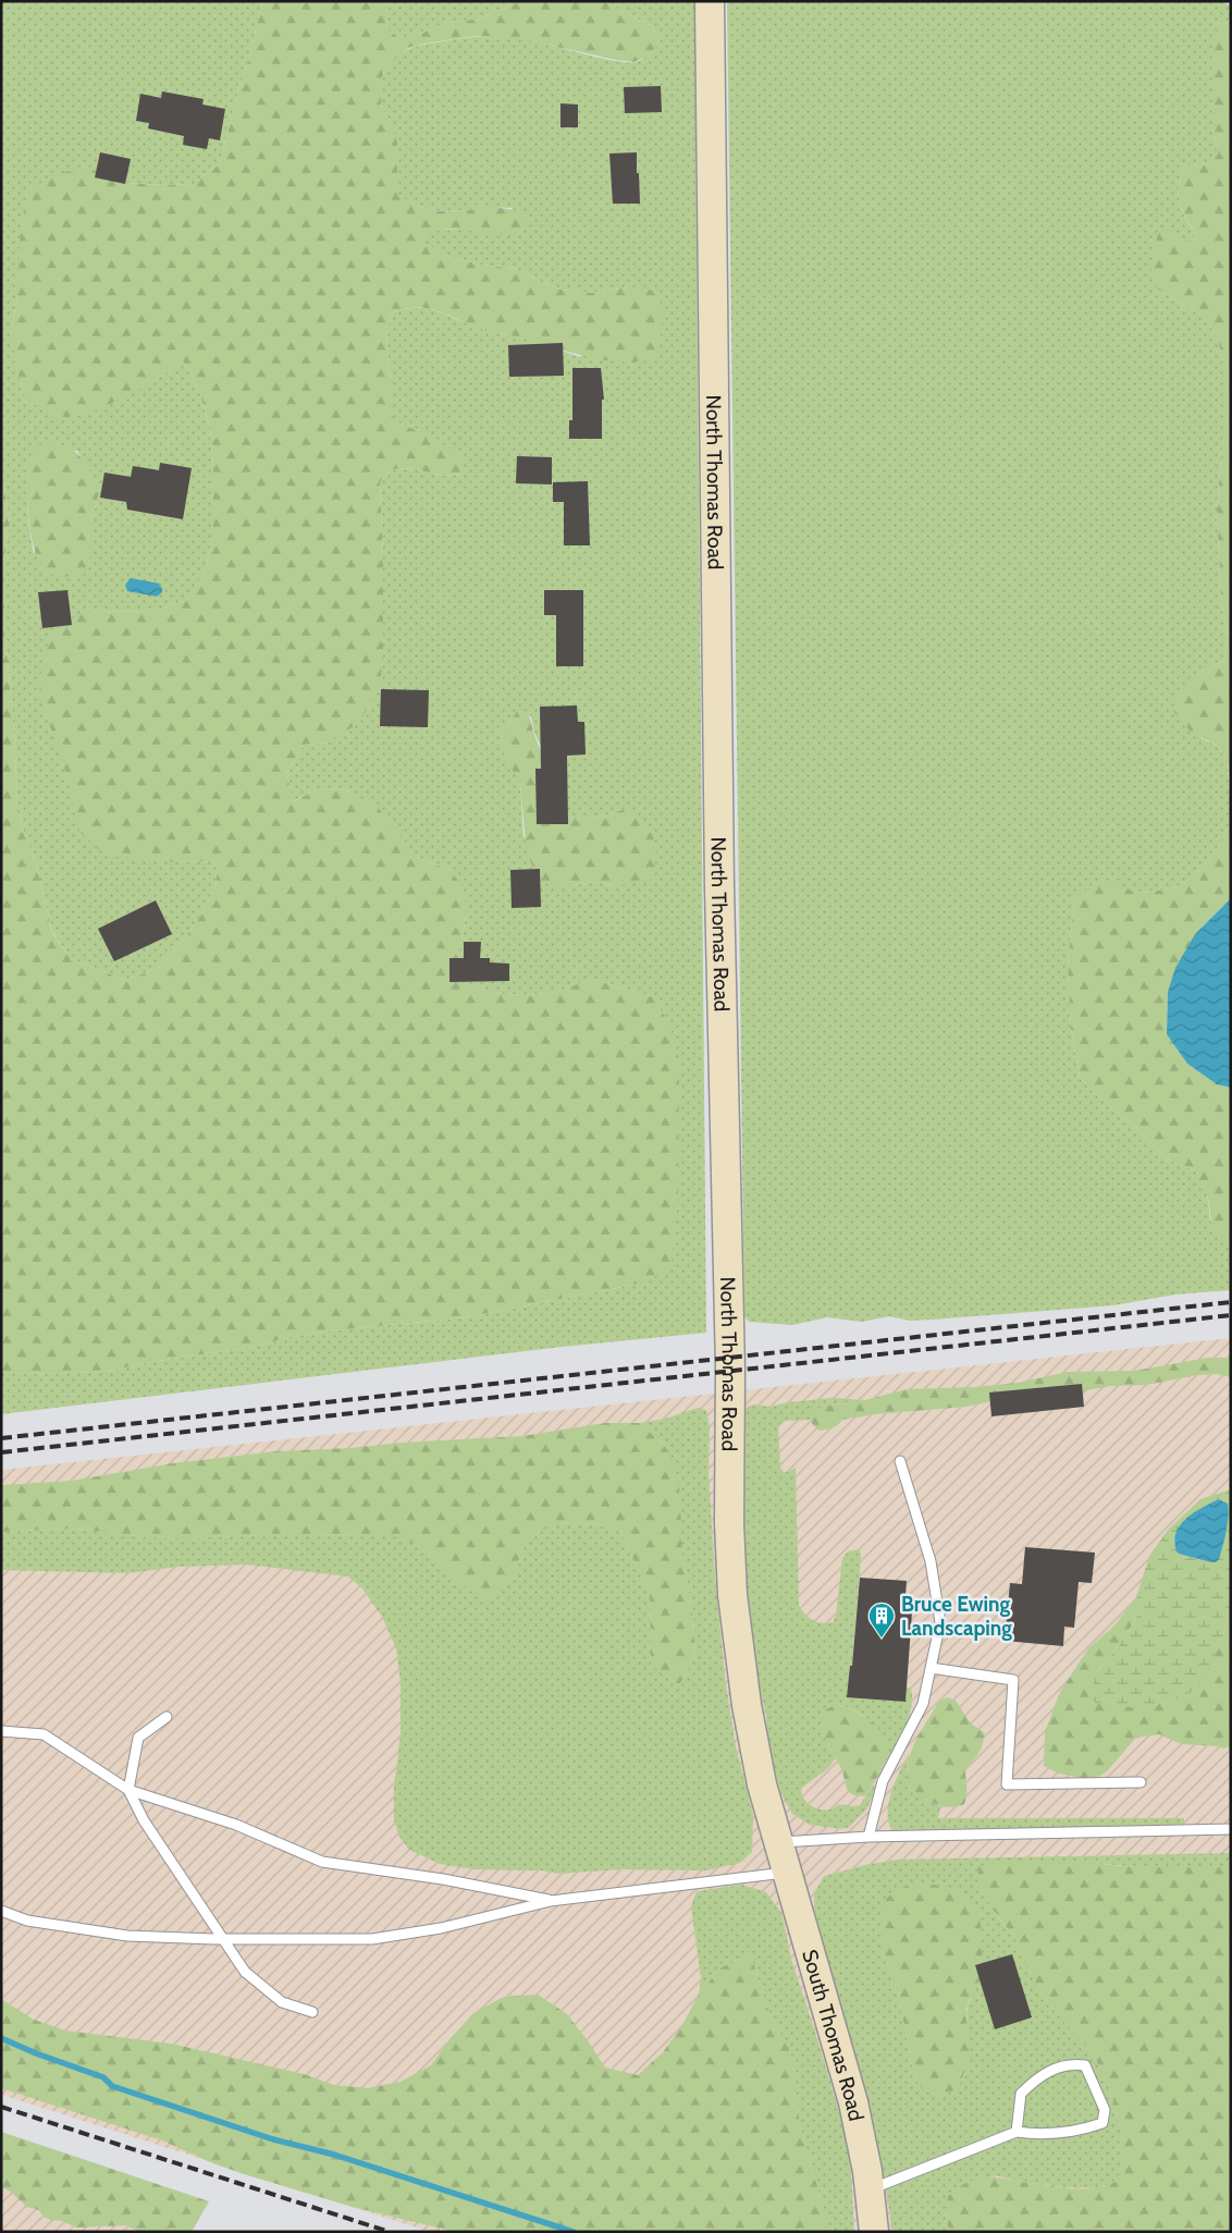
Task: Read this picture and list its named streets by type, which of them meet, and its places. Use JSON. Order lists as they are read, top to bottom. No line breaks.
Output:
{"streets":{"main road":["North Thomas Road","South Thomas Road"]},"crossings":[["North Thomas Road","South Thomas Road"]],"places":{"building":["Bruce Ewing Landscaping"]}}
